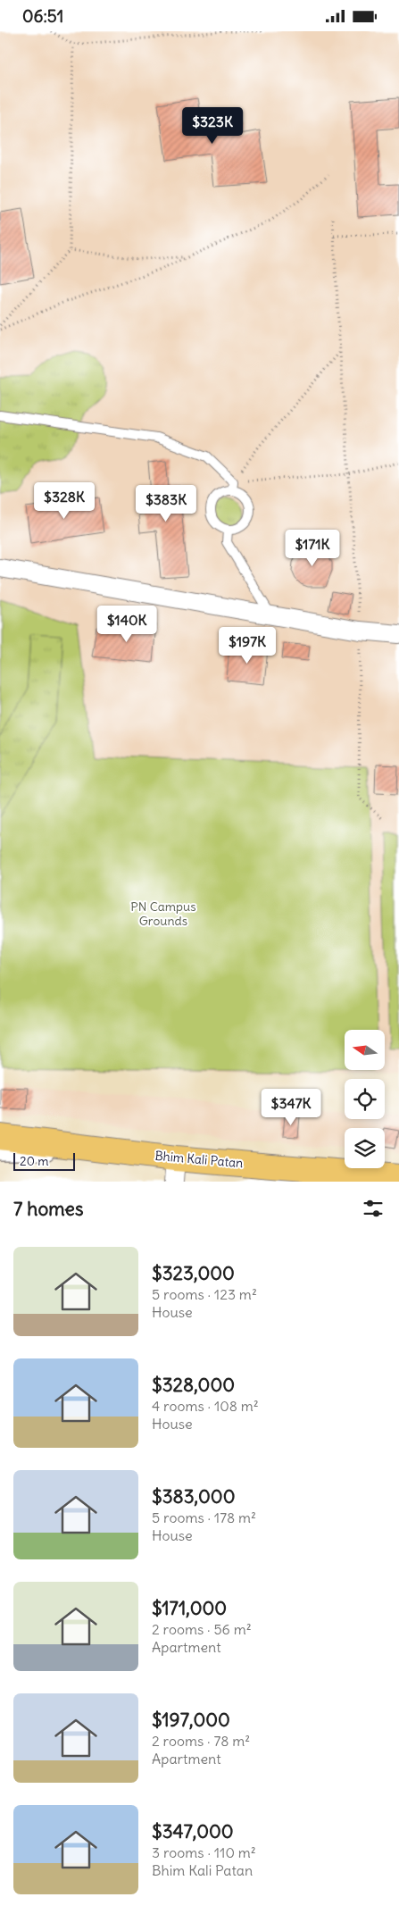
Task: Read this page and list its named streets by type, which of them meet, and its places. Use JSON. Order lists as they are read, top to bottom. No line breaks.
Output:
{"streets":{"main road":["Bhim Kali Patan"]},"parks":["PN Campus Grounds"],"scale_bar":"20 m","north":"left","page":{"status":"06:51","price":["$323K","$328K","$383K","$171K","$140K","$197K","$347K"],"scale":"20 m","heading":"7 homes","list":[{"name":"$323,000","note":"5 rooms · 123 m² · House"},{"name":"$328,000","note":"4 rooms · 108 m² · House"},{"name":"$383,000","note":"5 rooms · 178 m² · House"},{"name":"$171,000","note":"2 rooms · 56 m² · Apartment"},{"name":"$197,000","note":"2 rooms · 78 m² · Apartment"},{"name":"$347,000","note":"3 rooms · 110 m² · Bhim Kali Patan"}]}}
